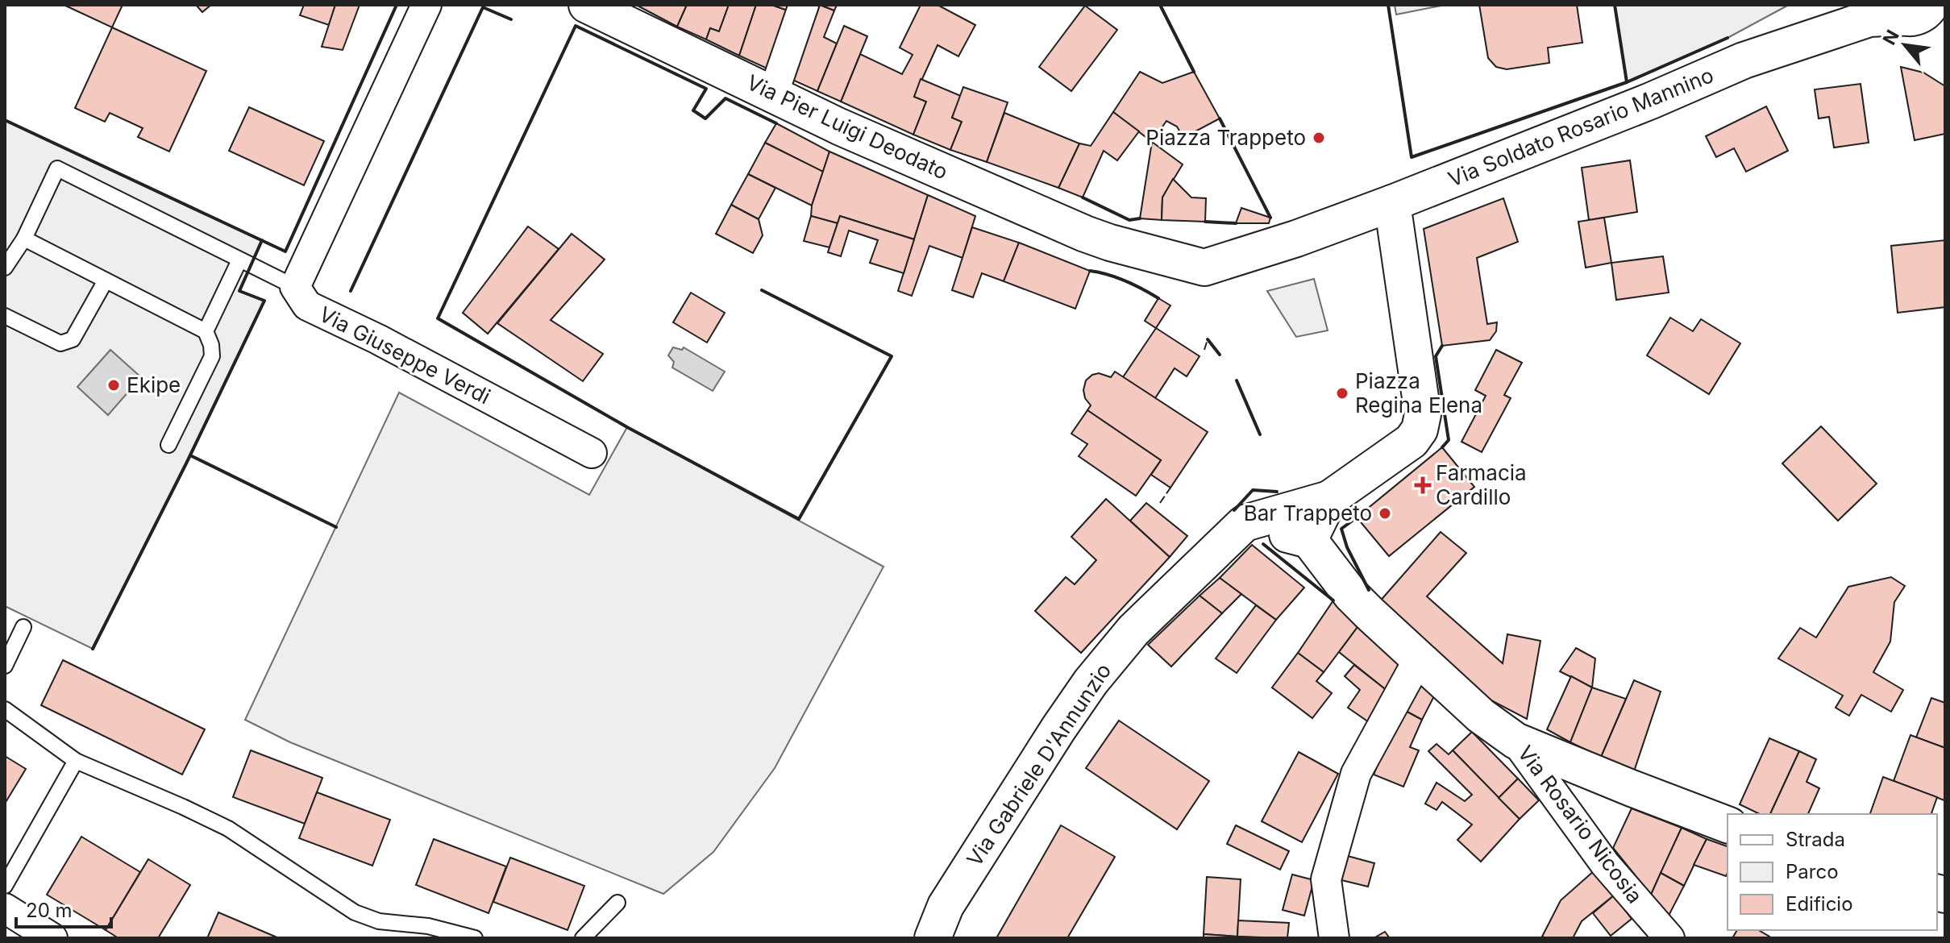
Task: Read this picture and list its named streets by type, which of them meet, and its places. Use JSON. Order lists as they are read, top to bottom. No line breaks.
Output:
{"streets":{"main road":["Via Pier Luigi Deodato","Via Soldato Rosario Mannino","Via Gabriele D'Annunzio"],"street":["Via Giuseppe Verdi","Via Rosario Nicosia"]},"crossings":[["Via Pier Luigi Deodato","Via Soldato Rosario Mannino"]],"places":{"other":["Piazza Trappeto","Ekipe","Piazza Regina Elena","Bar Trappeto"],"health":["Farmacia Cardillo"]},"legend":["Strada","Parco","Edificio"],"scale_bar":"20 m","north":"top left"}
